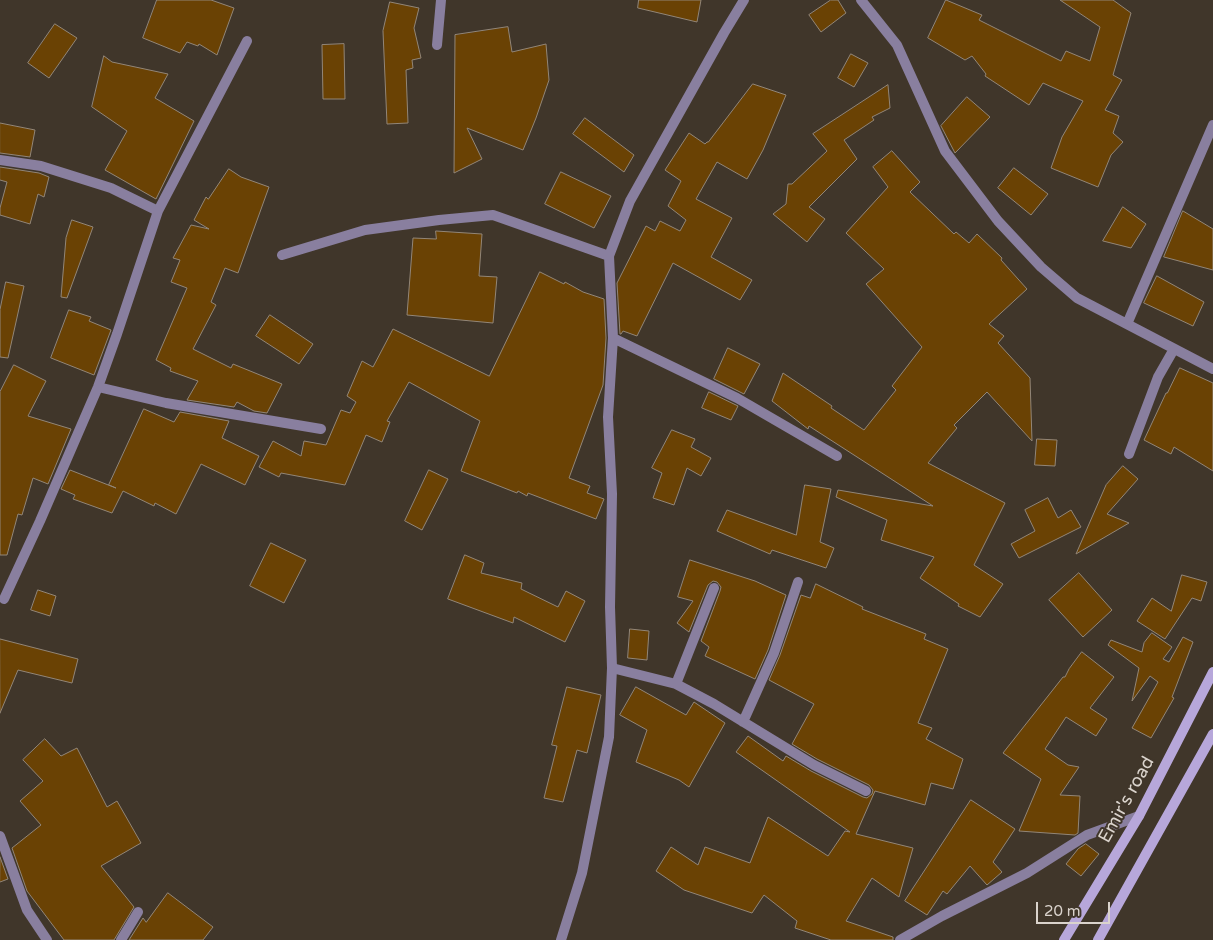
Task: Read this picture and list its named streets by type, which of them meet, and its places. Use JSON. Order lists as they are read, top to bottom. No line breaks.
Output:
{"streets":{"main road":["Emir's road"]},"scale_bar":"20 m"}
